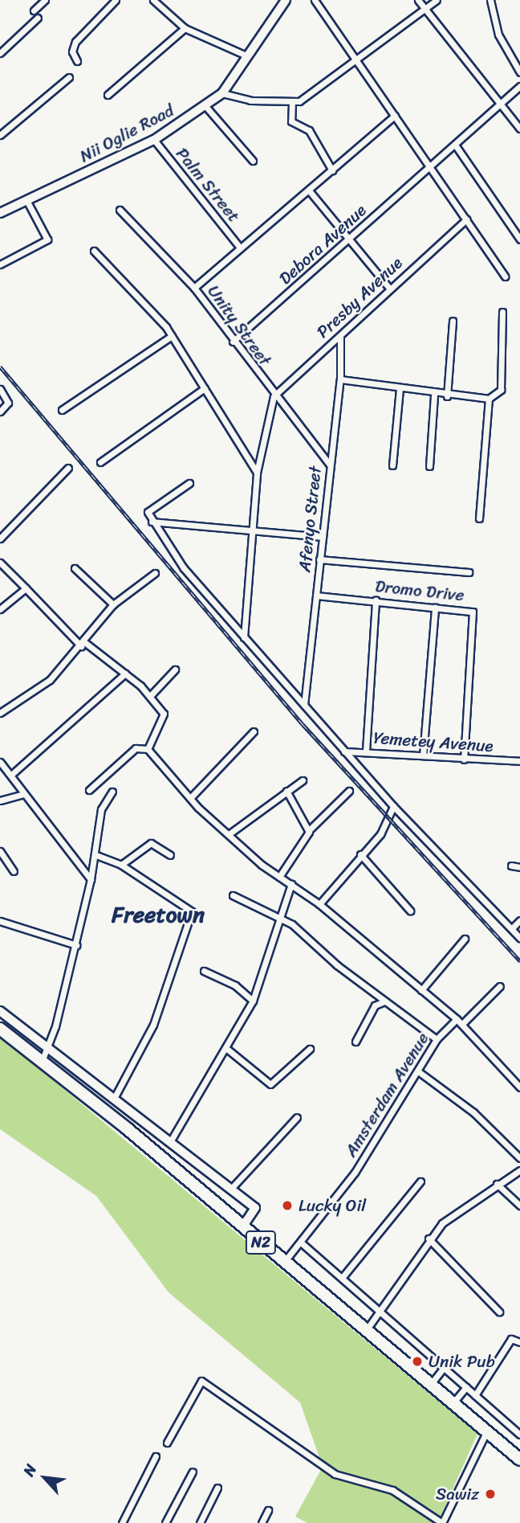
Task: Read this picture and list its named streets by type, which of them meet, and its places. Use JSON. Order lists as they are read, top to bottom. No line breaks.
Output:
{"streets":{"highway":["N2"],"street":["Nii Oglie Road","Palm Street","Debora Avenue","Presby Avenue","Unity Street","Afenyo Street","Dromo Drive","Yemetey Avenue","Amsterdam Avenue"]},"crossings":[["Nii Oglie Road","Palm Street"],["Debora Avenue","Unity Street"],["Presby Avenue","Unity Street"],["Presby Avenue","Afenyo Street"],["Unity Street","Afenyo Street"],["Afenyo Street","Dromo Drive"],["Dromo Drive","Yemetey Avenue"],["Amsterdam Avenue","N2"]],"districts":["Freetown"],"places":["Lucky Oil","Unik Pub","Sawiz"],"north":"top left"}
